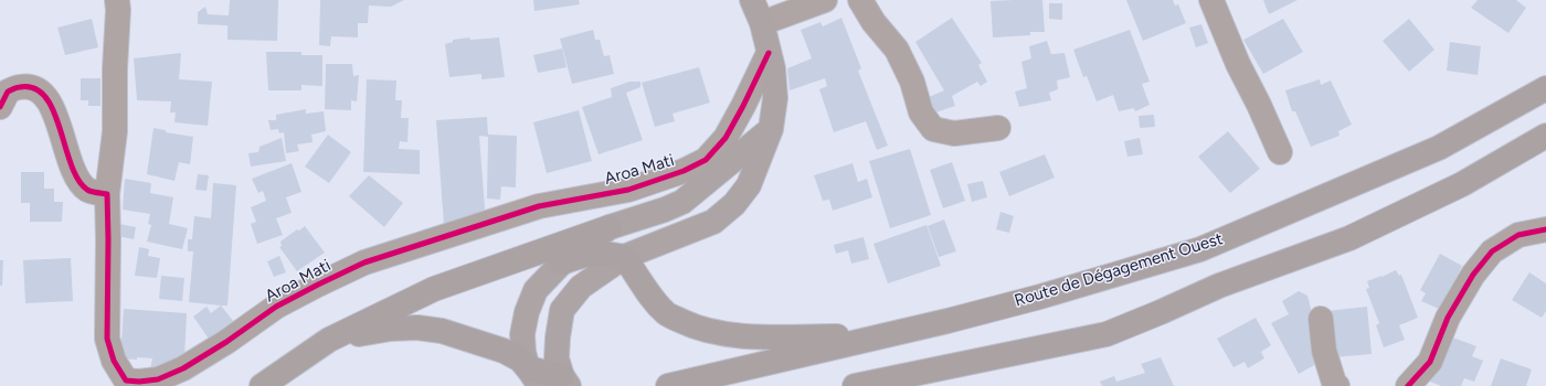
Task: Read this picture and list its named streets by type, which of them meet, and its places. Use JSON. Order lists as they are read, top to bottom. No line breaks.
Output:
{"streets":{"highway":["Route de Dégagement Ouest"],"street":["Aroa Mati"]}}
